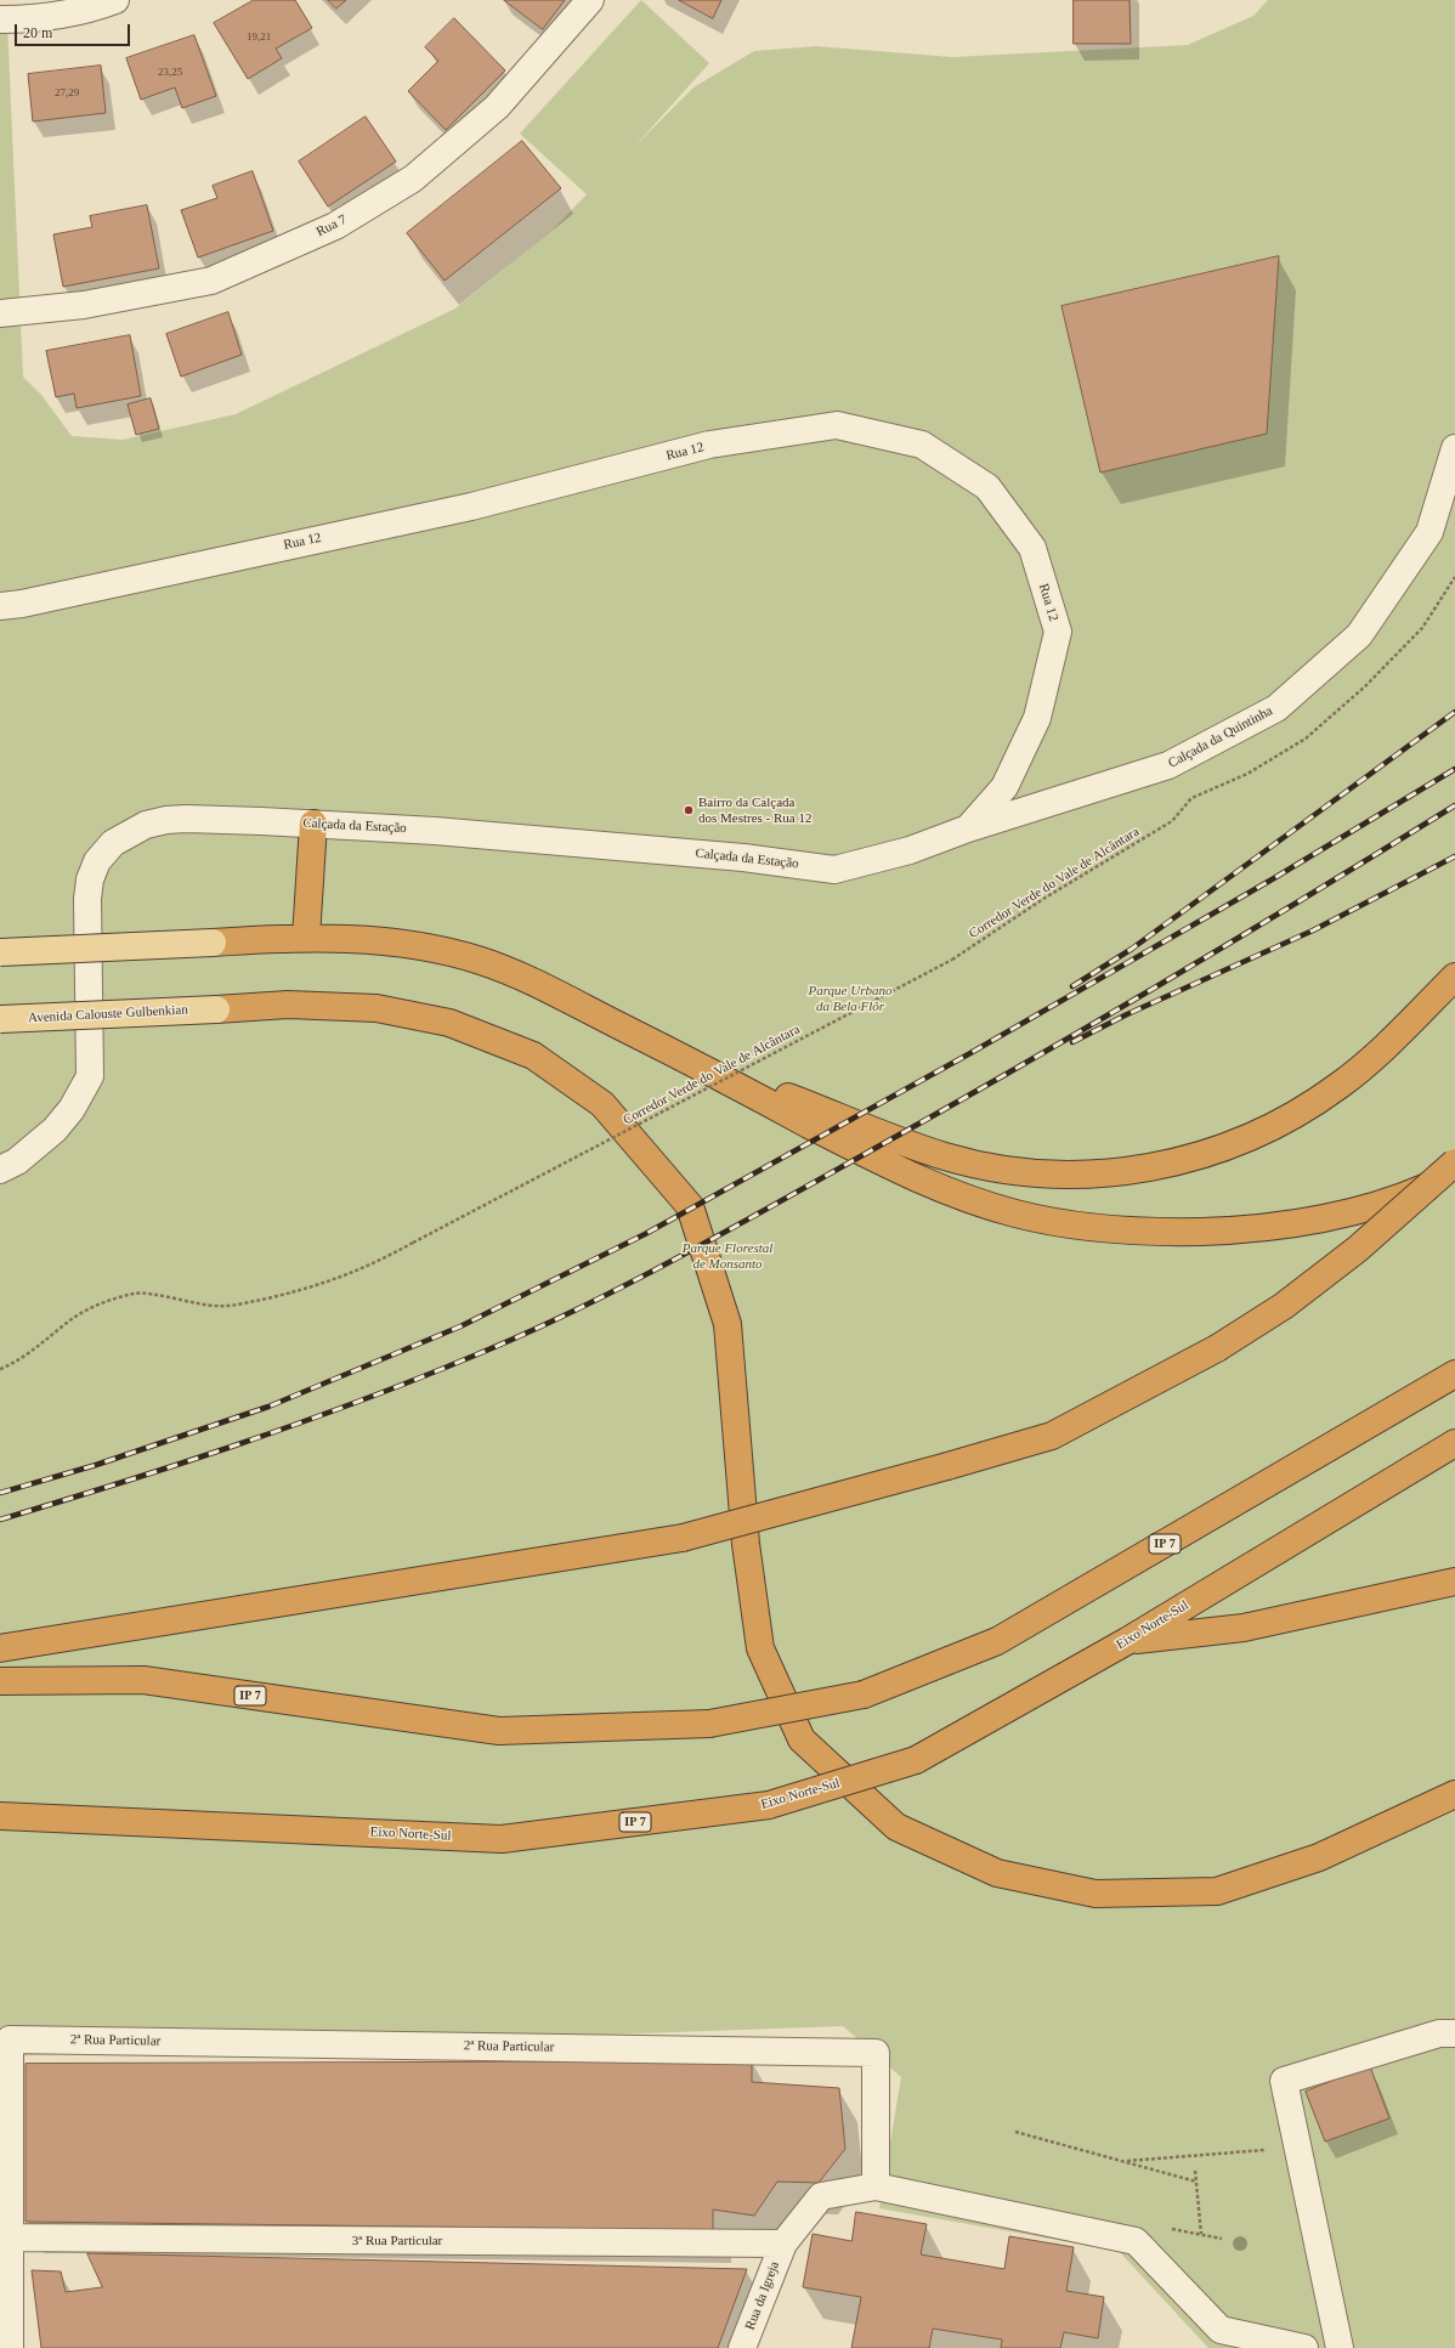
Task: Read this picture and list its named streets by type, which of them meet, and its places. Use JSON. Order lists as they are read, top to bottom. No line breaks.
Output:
{"streets":{"highway":["IP 7","Eixo Norte-Sul"],"main road":["Avenida Calouste Gulbenkian"],"street":["Rua 7","Rua 12","Calçada da Quintinha","Calçada da Estação","2ª Rua Particular","3ª Rua Particular","Rua da Igreja"],"path":["Corredor Verde do Vale de Alcântara"]},"crossings":[["Rua 12","Calçada da Quintinha"],["Rua 12","Calçada da Estação"],["Calçada da Quintinha","Calçada da Estação"],["2ª Rua Particular","3ª Rua Particular"],["2ª Rua Particular","Rua da Igreja"],["3ª Rua Particular","Rua da Igreja"]],"parks":["Parque Urbano da Bela Flôr","Parque Florestal de Monsanto"],"places":["Bairro da Calçada dos Mestres - Rua 12"],"house_numbers":["19,21","23,25","27,29"],"scale_bar":"20 m"}
